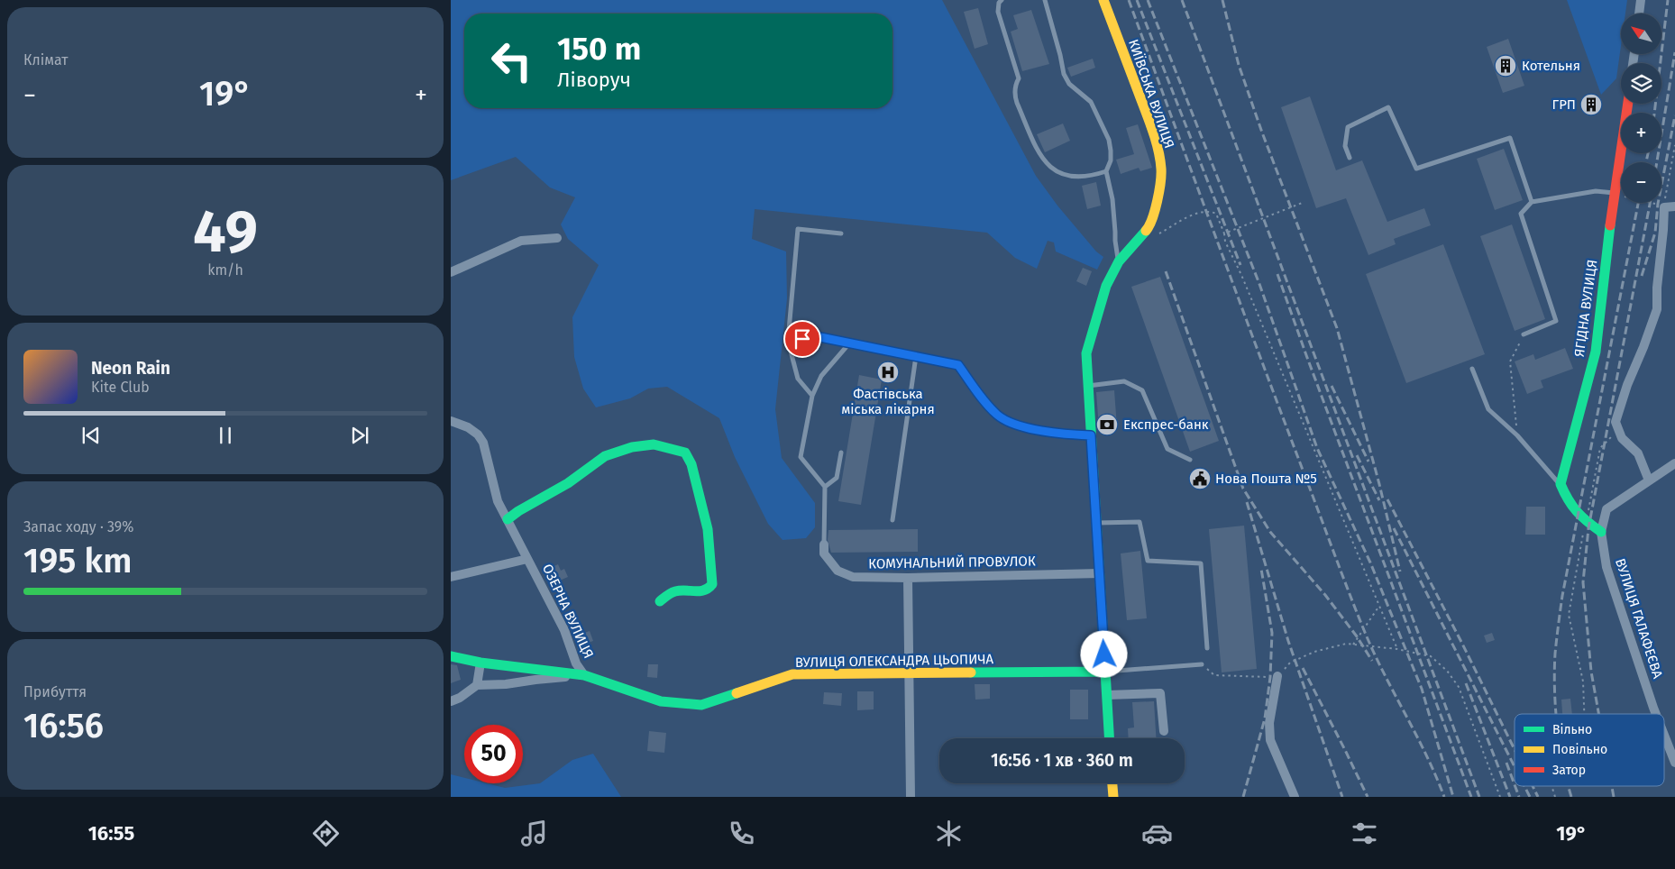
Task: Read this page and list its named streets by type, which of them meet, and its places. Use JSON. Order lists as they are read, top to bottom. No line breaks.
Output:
{"streets":{"street":["КИЇВСЬКА ВУЛИЦЯ","ЯГІДНА ВУЛИЦЯ","КОМУНАЛЬНИЙ ПРОВУЛОК","ОЗЕРНА ВУЛИЦЯ","ВУЛИЦЯ ГАЛАФЕЄВА","ВУЛИЦЯ ОЛЕКСАНДРА ЦЬОПИЧА"]},"crossings":[["КИЇВСЬКА ВУЛИЦЯ","КОМУНАЛЬНИЙ ПРОВУЛОК"],["КИЇВСЬКА ВУЛИЦЯ","ВУЛИЦЯ ОЛЕКСАНДРА ЦЬОПИЧА"],["ОЗЕРНА ВУЛИЦЯ","ВУЛИЦЯ ОЛЕКСАНДРА ЦЬОПИЧА"]],"places":{"building":["Котельня","ГРП"],"hospital":["Фастівська міська лікарня"],"bank":["Експрес-банк"],"public building":["Нова Пошта №5"]},"legend":["Вільно","Повільно","Затор"],"north":"top left","page":{"tile":["Клімат",["49","km/h"],["Запас ходу · 39%","195 km"],["Прибуття","16:56"]],"map_buttons":["+","−"],"turn":["150 m","Ліворуч"],"heat":["−","19°","+"],"song":["Neon Rain","Kite Club"],"limit":"50","trip":"16:56 · 1 хв · 360 m","tabs":["16:55","19°"]}}
